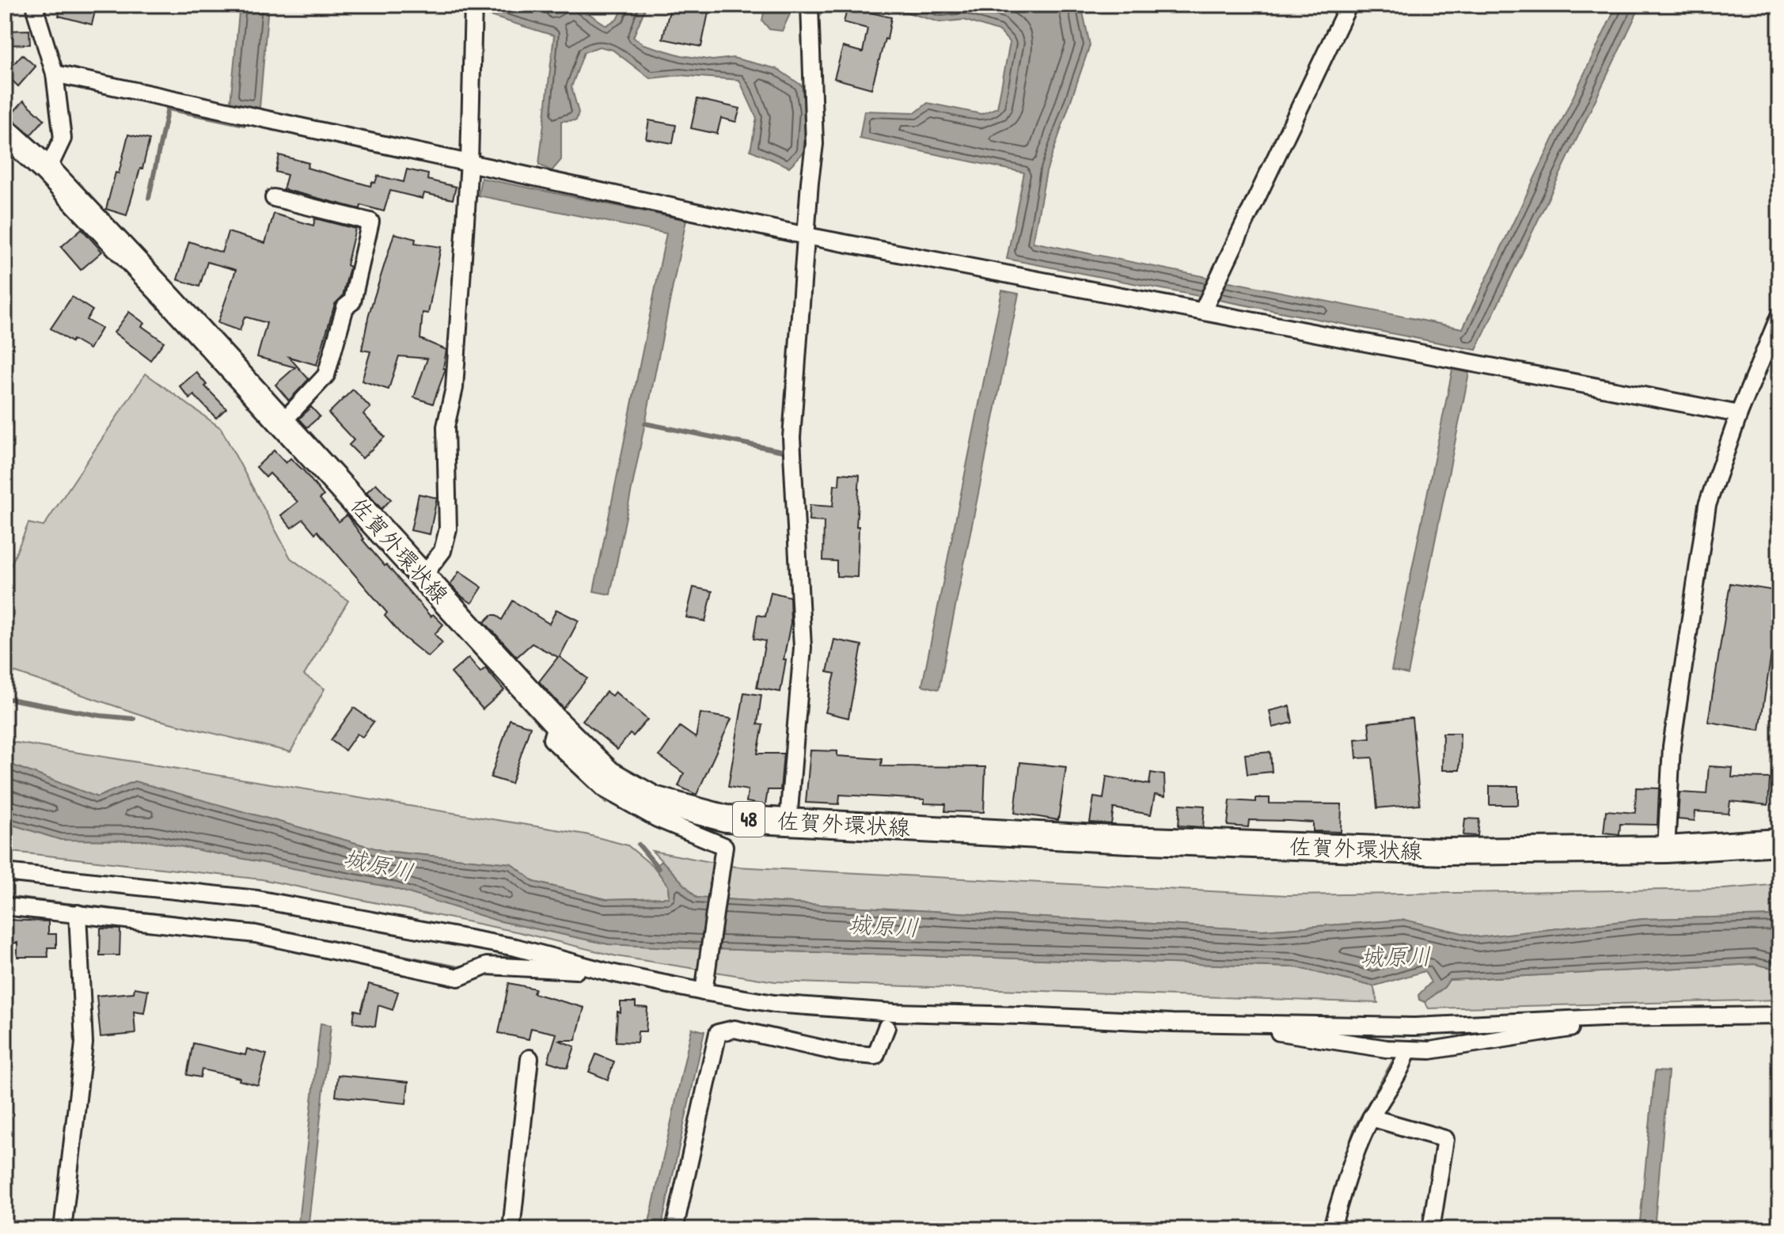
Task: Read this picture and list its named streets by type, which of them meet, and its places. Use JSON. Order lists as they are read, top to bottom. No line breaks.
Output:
{"streets":{"main road":["佐賀外環状線","48"]},"water":["城原川"]}
